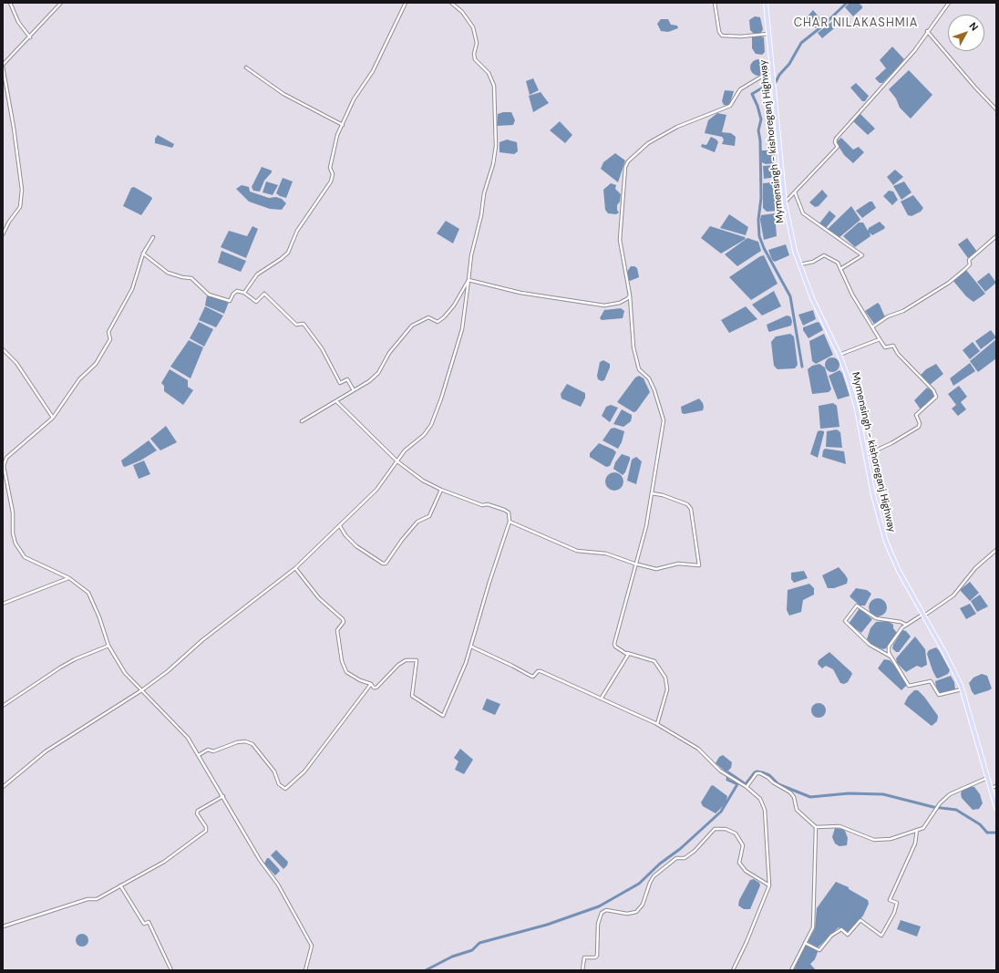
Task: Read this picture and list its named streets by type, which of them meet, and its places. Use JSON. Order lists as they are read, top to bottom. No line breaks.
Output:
{"streets":{"main road":["Mymensingh - kishoreganj Highway"]},"districts":["CHAR NILAKASHMIA"],"north":"top right"}
